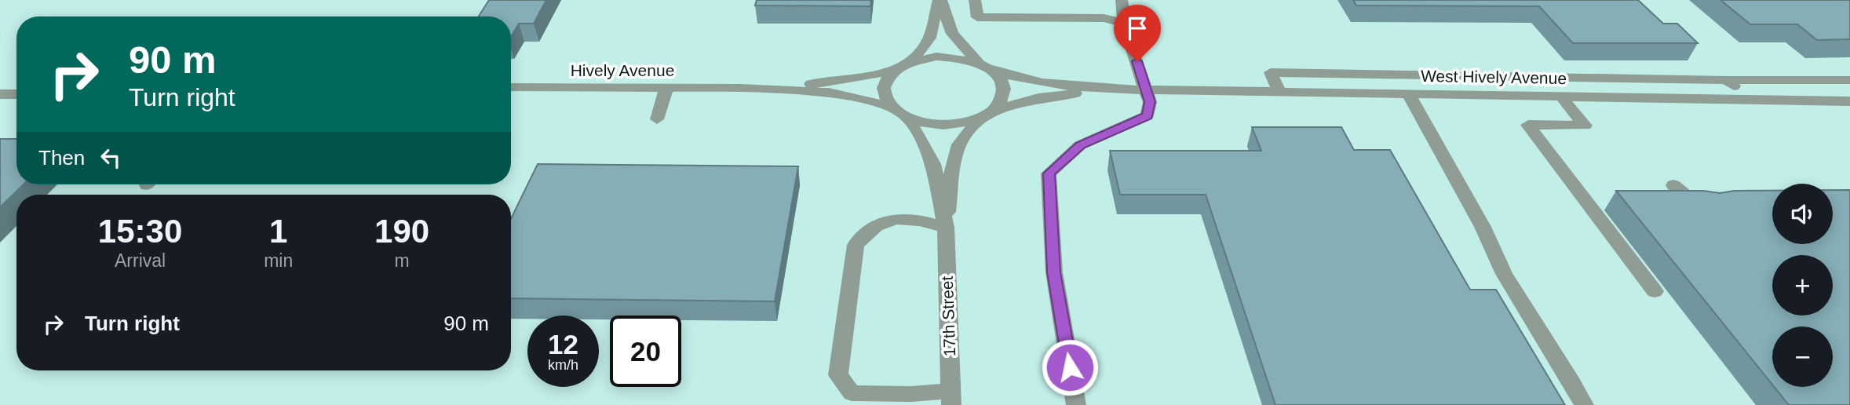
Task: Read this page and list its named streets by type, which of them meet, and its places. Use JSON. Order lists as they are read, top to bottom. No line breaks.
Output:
{"streets":{"street":["Hively Avenue","West Hively Avenue","17th Street"]},"crossings":[["Hively Avenue","17th Street"]],"page":{"turn":["90 m","Turn right"],"then":"Then","map_buttons":["+","−"],"eta":["15:30","Arrival","1","min","190","m"],"list":[{"name":"Turn right","value":"90 m"}],"speed":"12 km/h","limit":"20"}}
